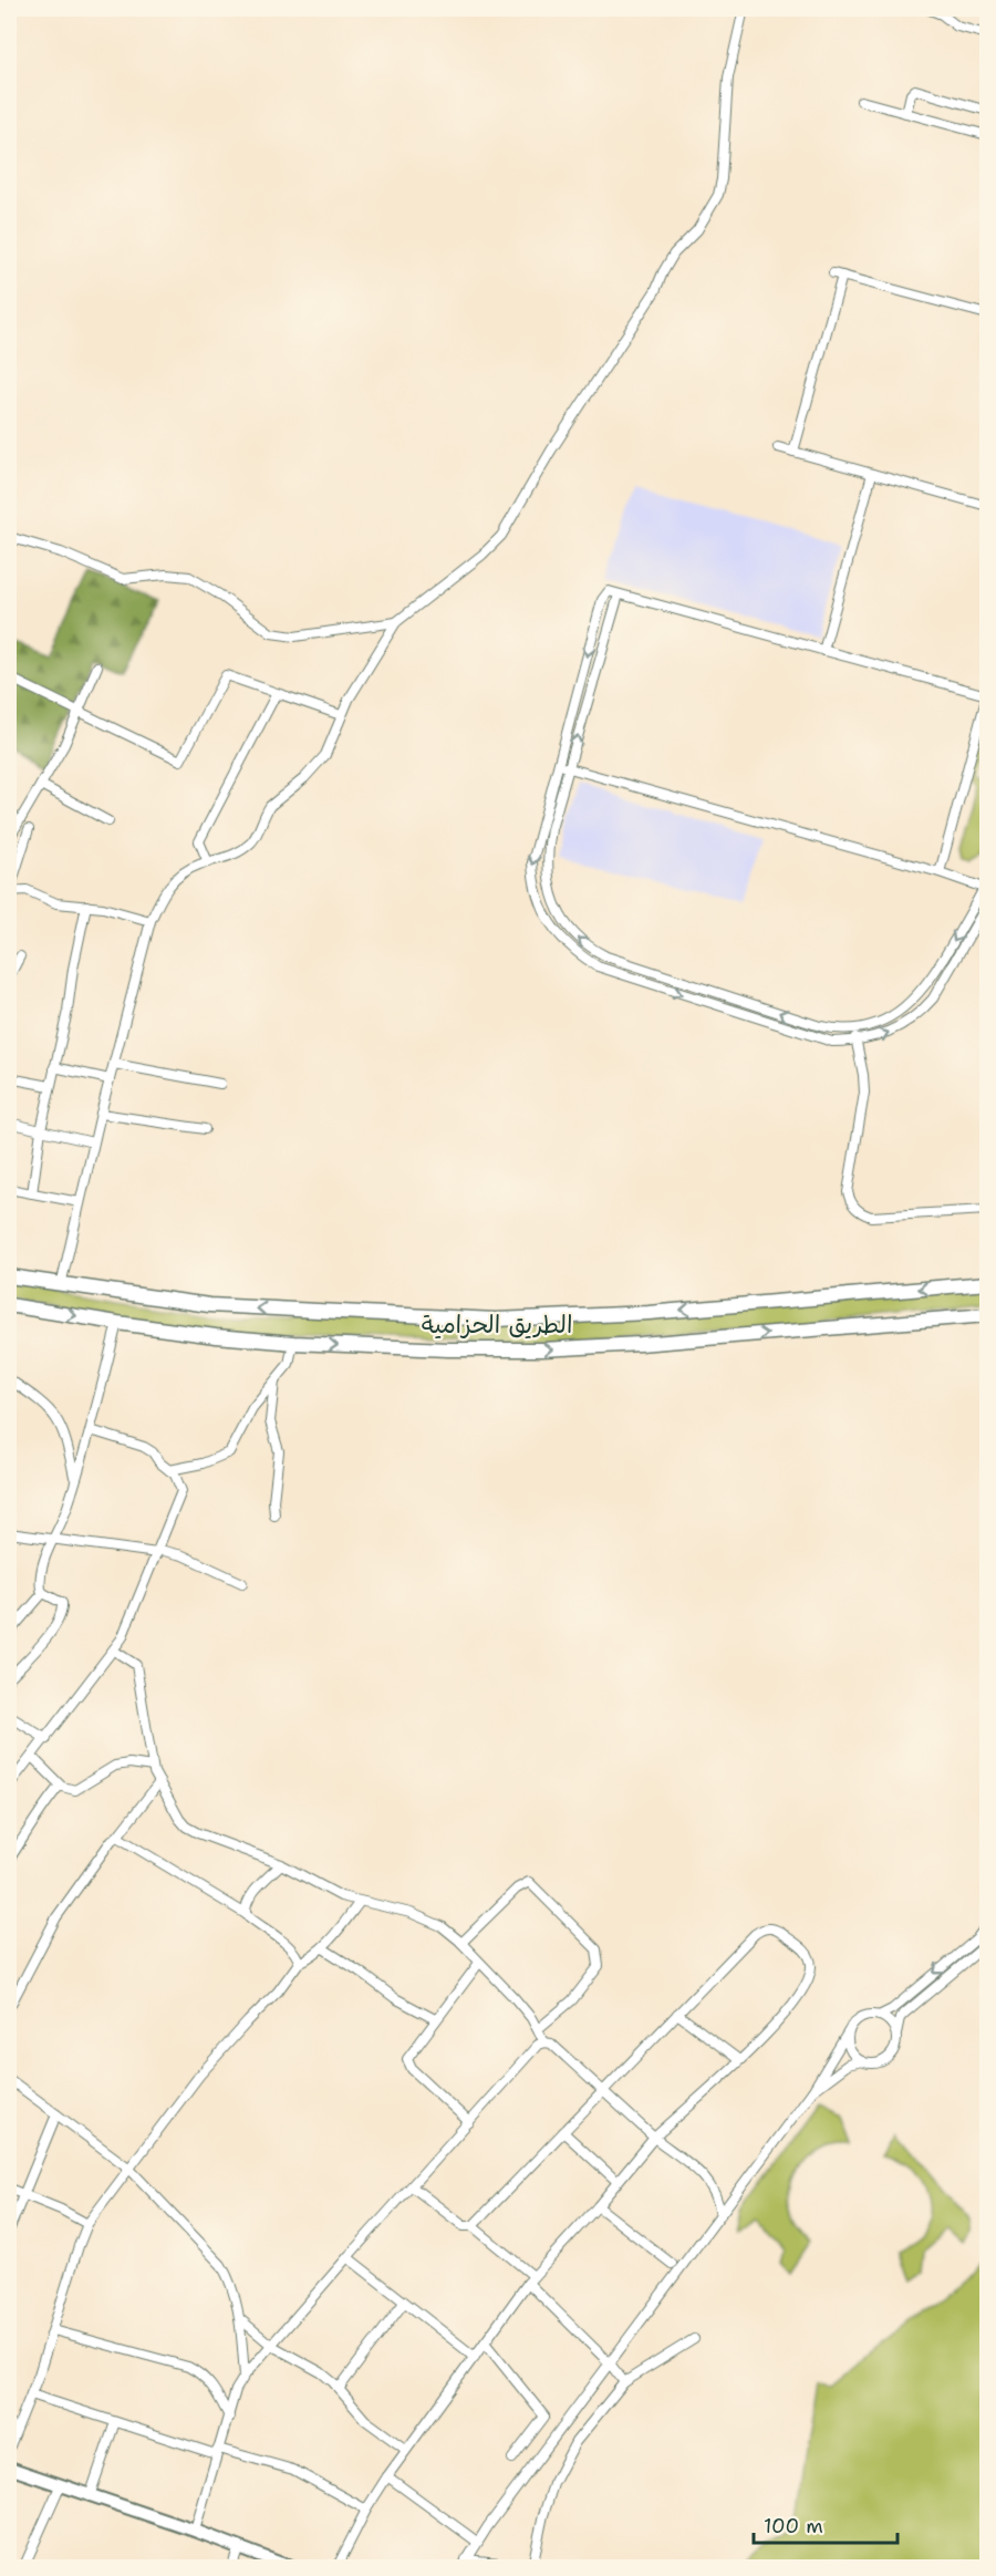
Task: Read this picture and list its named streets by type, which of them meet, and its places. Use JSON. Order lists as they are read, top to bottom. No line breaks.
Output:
{"streets":{"highway":["الطريق الحزامية"]},"scale_bar":"100 m"}
